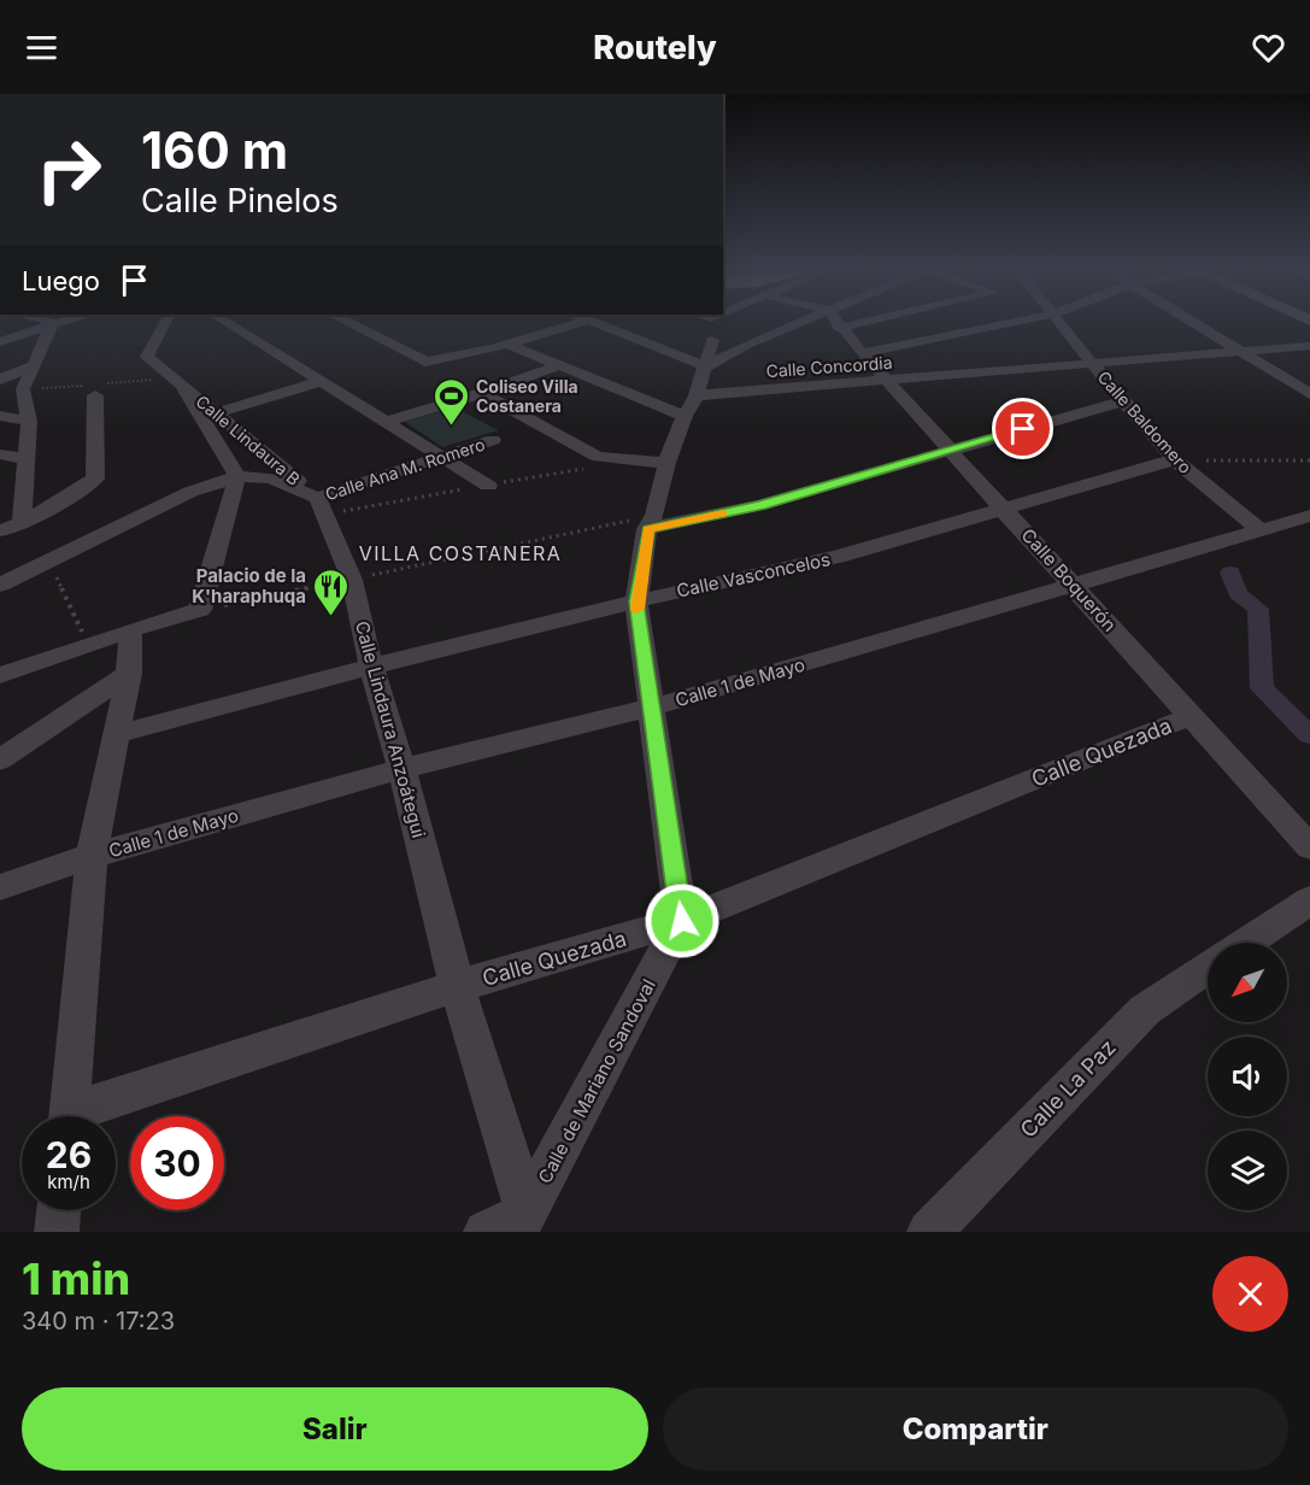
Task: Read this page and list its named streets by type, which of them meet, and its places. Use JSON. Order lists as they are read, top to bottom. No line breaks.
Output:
{"streets":{"street":["Calle Concordia","Calle Baldomero","Calle Lindaura B","Calle Ana M. Romero","Calle Vasconcelos","Calle Boquerón","Calle 1 de Mayo","Calle Lindaura Anzoátegui","Calle Quezada","Calle de Mariano Sandoval","Calle La Paz"]},"crossings":[["Calle Concordia","Calle Baldomero"],["Calle Concordia","Calle Boquerón"],["Calle Baldomero","Calle Vasconcelos"],["Calle Baldomero","Calle 1 de Mayo"],["Calle Lindaura B","Calle Ana M. Romero"],["Calle Lindaura B","Calle Lindaura Anzoátegui"],["Calle Ana M. Romero","Calle Lindaura Anzoátegui"],["Calle Vasconcelos","Calle Boquerón"],["Calle Vasconcelos","Calle Lindaura Anzoátegui"],["Calle Boquerón","Calle 1 de Mayo"],["Calle Boquerón","Calle Quezada"],["Calle 1 de Mayo","Calle Lindaura Anzoátegui"],["Calle Lindaura Anzoátegui","Calle Quezada"],["Calle Lindaura Anzoátegui","Calle de Mariano Sandoval"],["Calle Quezada","Calle de Mariano Sandoval"]],"districts":["VILLA COSTANERA"],"places":{"sports":["Coliseo Villa Costanera"],"restaurant":["Palacio de la K'haraphuqa"]},"north":"bottom left","page":{"header":"Routely","turn":["160 m","Calle Pinelos"],"then":"Luego","speed":"26 km/h","limit":"30","heading":["1 min","340 m · 17:23"],"buttons":["Salir","Compartir"]}}
